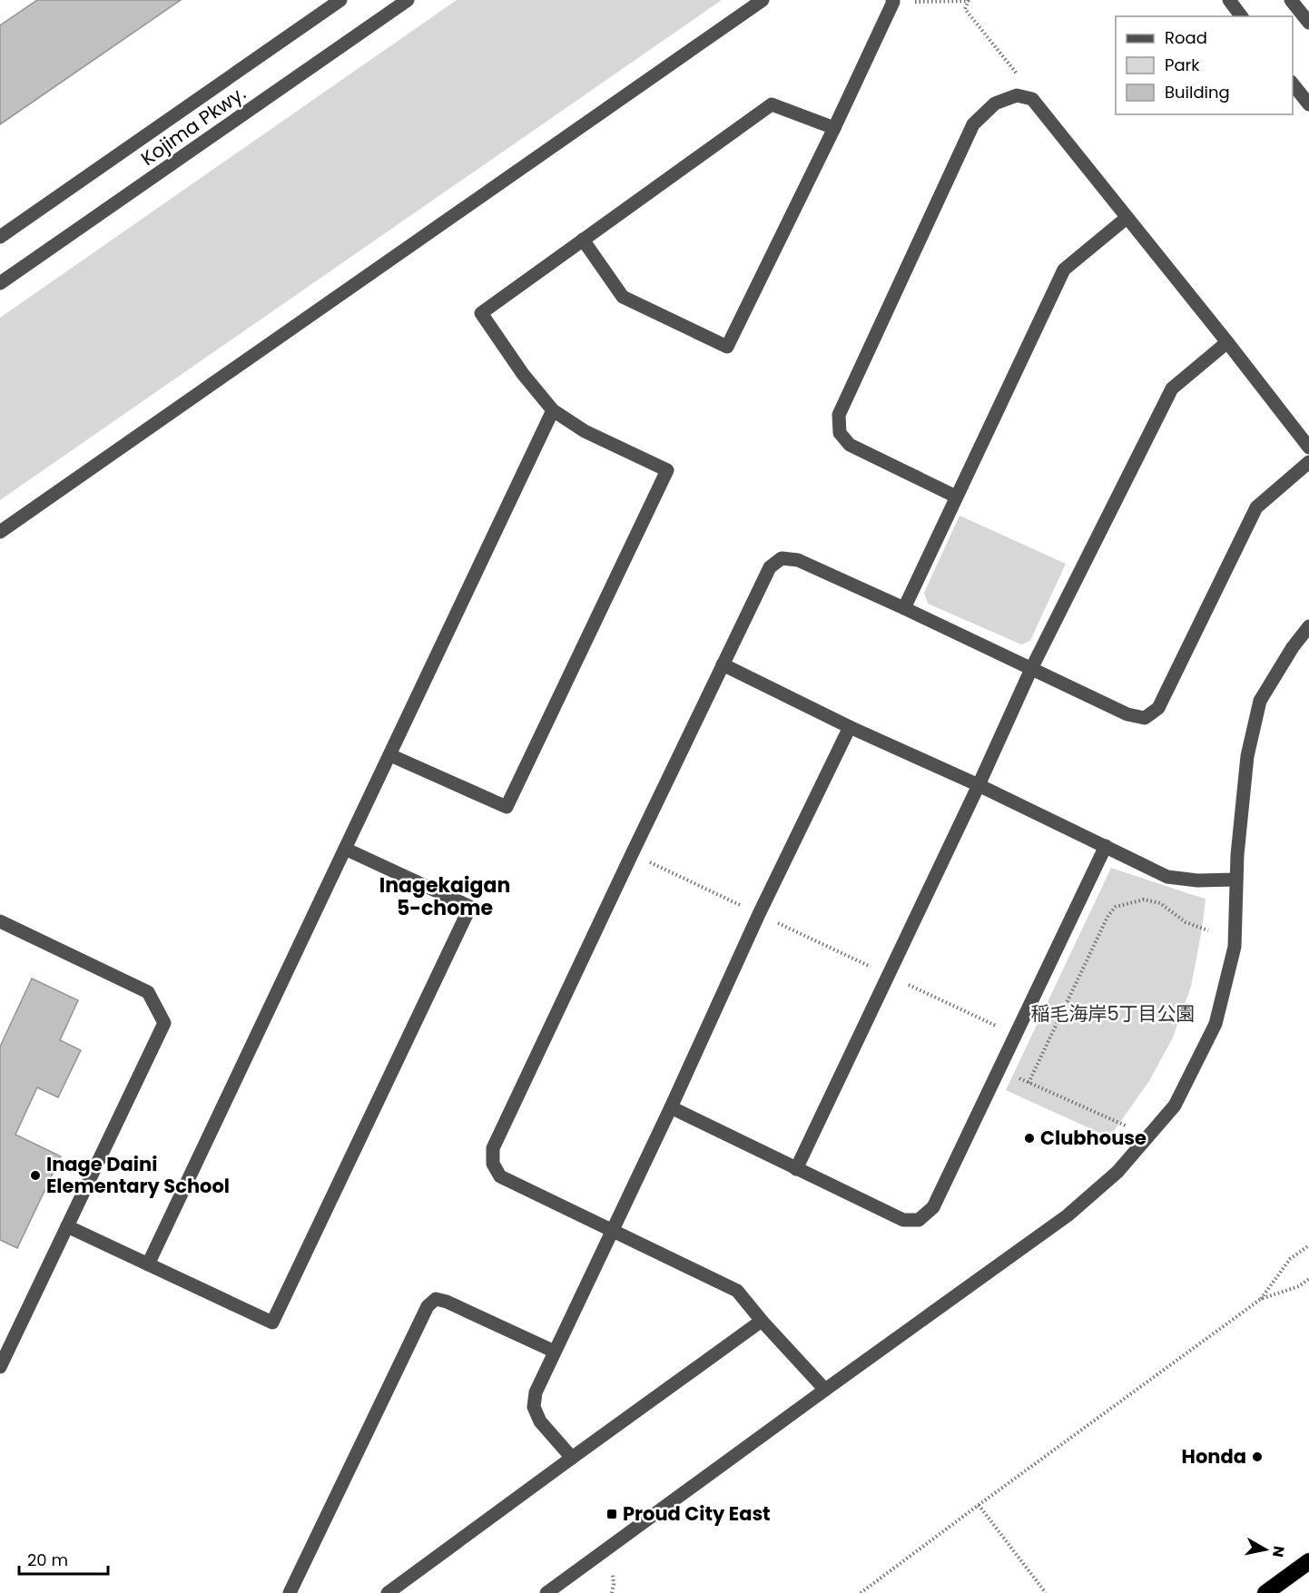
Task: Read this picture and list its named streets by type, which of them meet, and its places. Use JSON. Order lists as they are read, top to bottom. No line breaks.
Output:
{"streets":{"street":["Kojima Pkwy."]},"districts":["Inagekaigan 5-chome"],"parks":["稲毛海岸5丁目公園"],"places":{"other":["Clubhouse","Inage Daini Elementary School","Honda"],"transit":["Proud City East"]},"legend":["Road","Park","Building"],"scale_bar":"20 m","north":"right"}
